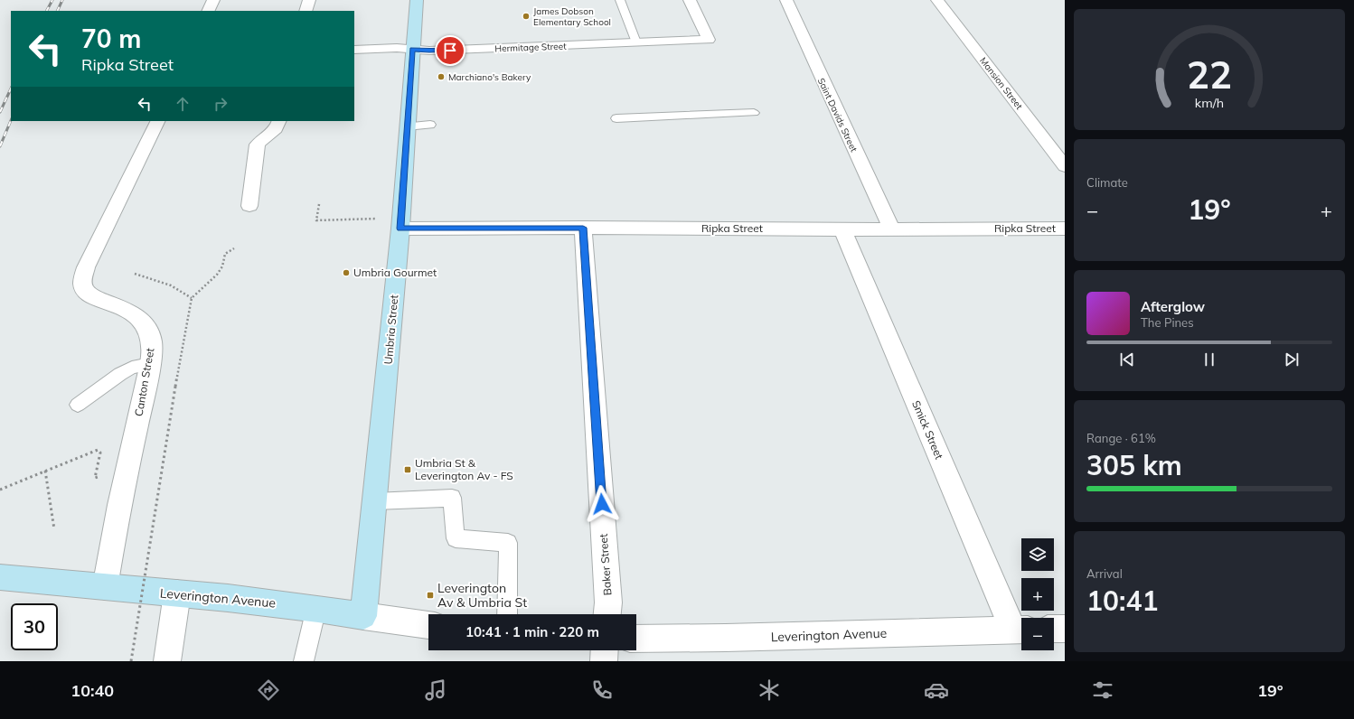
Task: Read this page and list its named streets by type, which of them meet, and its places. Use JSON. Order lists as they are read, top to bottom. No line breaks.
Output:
{"streets":{"main road":["Umbria Street","Leverington Avenue"],"street":["Hermitage Street","Mansion Street","Saint Davids Street","Ripka Street","Canton Street","Smick Street","Baker Street"]},"crossings":[["Hermitage Street","Umbria Street"],["Saint Davids Street","Ripka Street"],["Ripka Street","Umbria Street"],["Ripka Street","Smick Street"],["Ripka Street","Baker Street"],["Umbria Street","Leverington Avenue"],["Canton Street","Leverington Avenue"],["Smick Street","Leverington Avenue"]],"places":{"other":["James Dobson Elementary School","Marchiano's Bakery","Umbria Gourmet"],"transit":["Umbria St & Leverington Av - FS","Leverington Av & Umbria St"]},"page":{"turn":["70 m","Ripka Street"],"tile":["Climate",["Range · 61%","305 km"],["Arrival","10:41"]],"heat":["−","19°","+"],"song":["Afterglow","The Pines"],"map_buttons":["+","−"],"limit":"30","trip":"10:41 · 1 min · 220 m","tabs":["10:40","19°"],"gauge":["22","km/h"]}}
